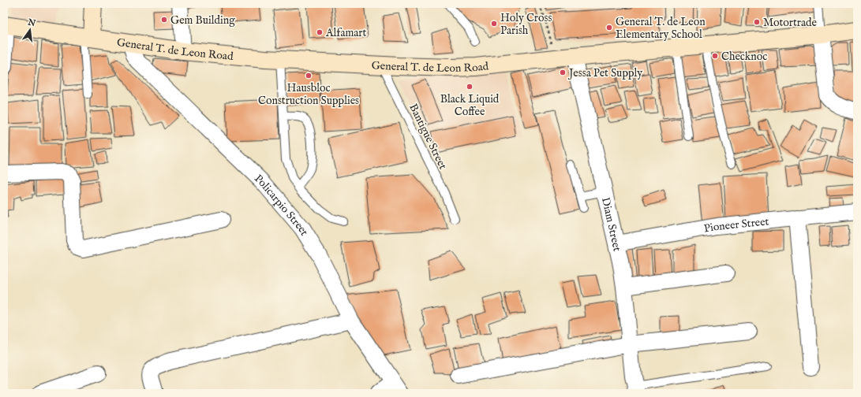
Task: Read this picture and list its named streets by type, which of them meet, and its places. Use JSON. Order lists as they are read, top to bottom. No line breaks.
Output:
{"streets":{"main road":["General T. de Leon Road"],"street":["Policarpio Street","Diam Street","Pioneer Street"],"lane":["Bantigue Street"]},"crossings":[["General T. de Leon Road","Bantigue Street"],["General T. de Leon Road","Policarpio Street"],["General T. de Leon Road","Diam Street"],["Diam Street","Pioneer Street"]],"places":["Gem Building","Motortrade","Holy Cross Parish","General T. de Leon Elementary School","Alfamart","Checknoc","Jessa Pet Supply","Hausbloc Construction Supplies","Black Liquid Coffee"],"north":"top"}
